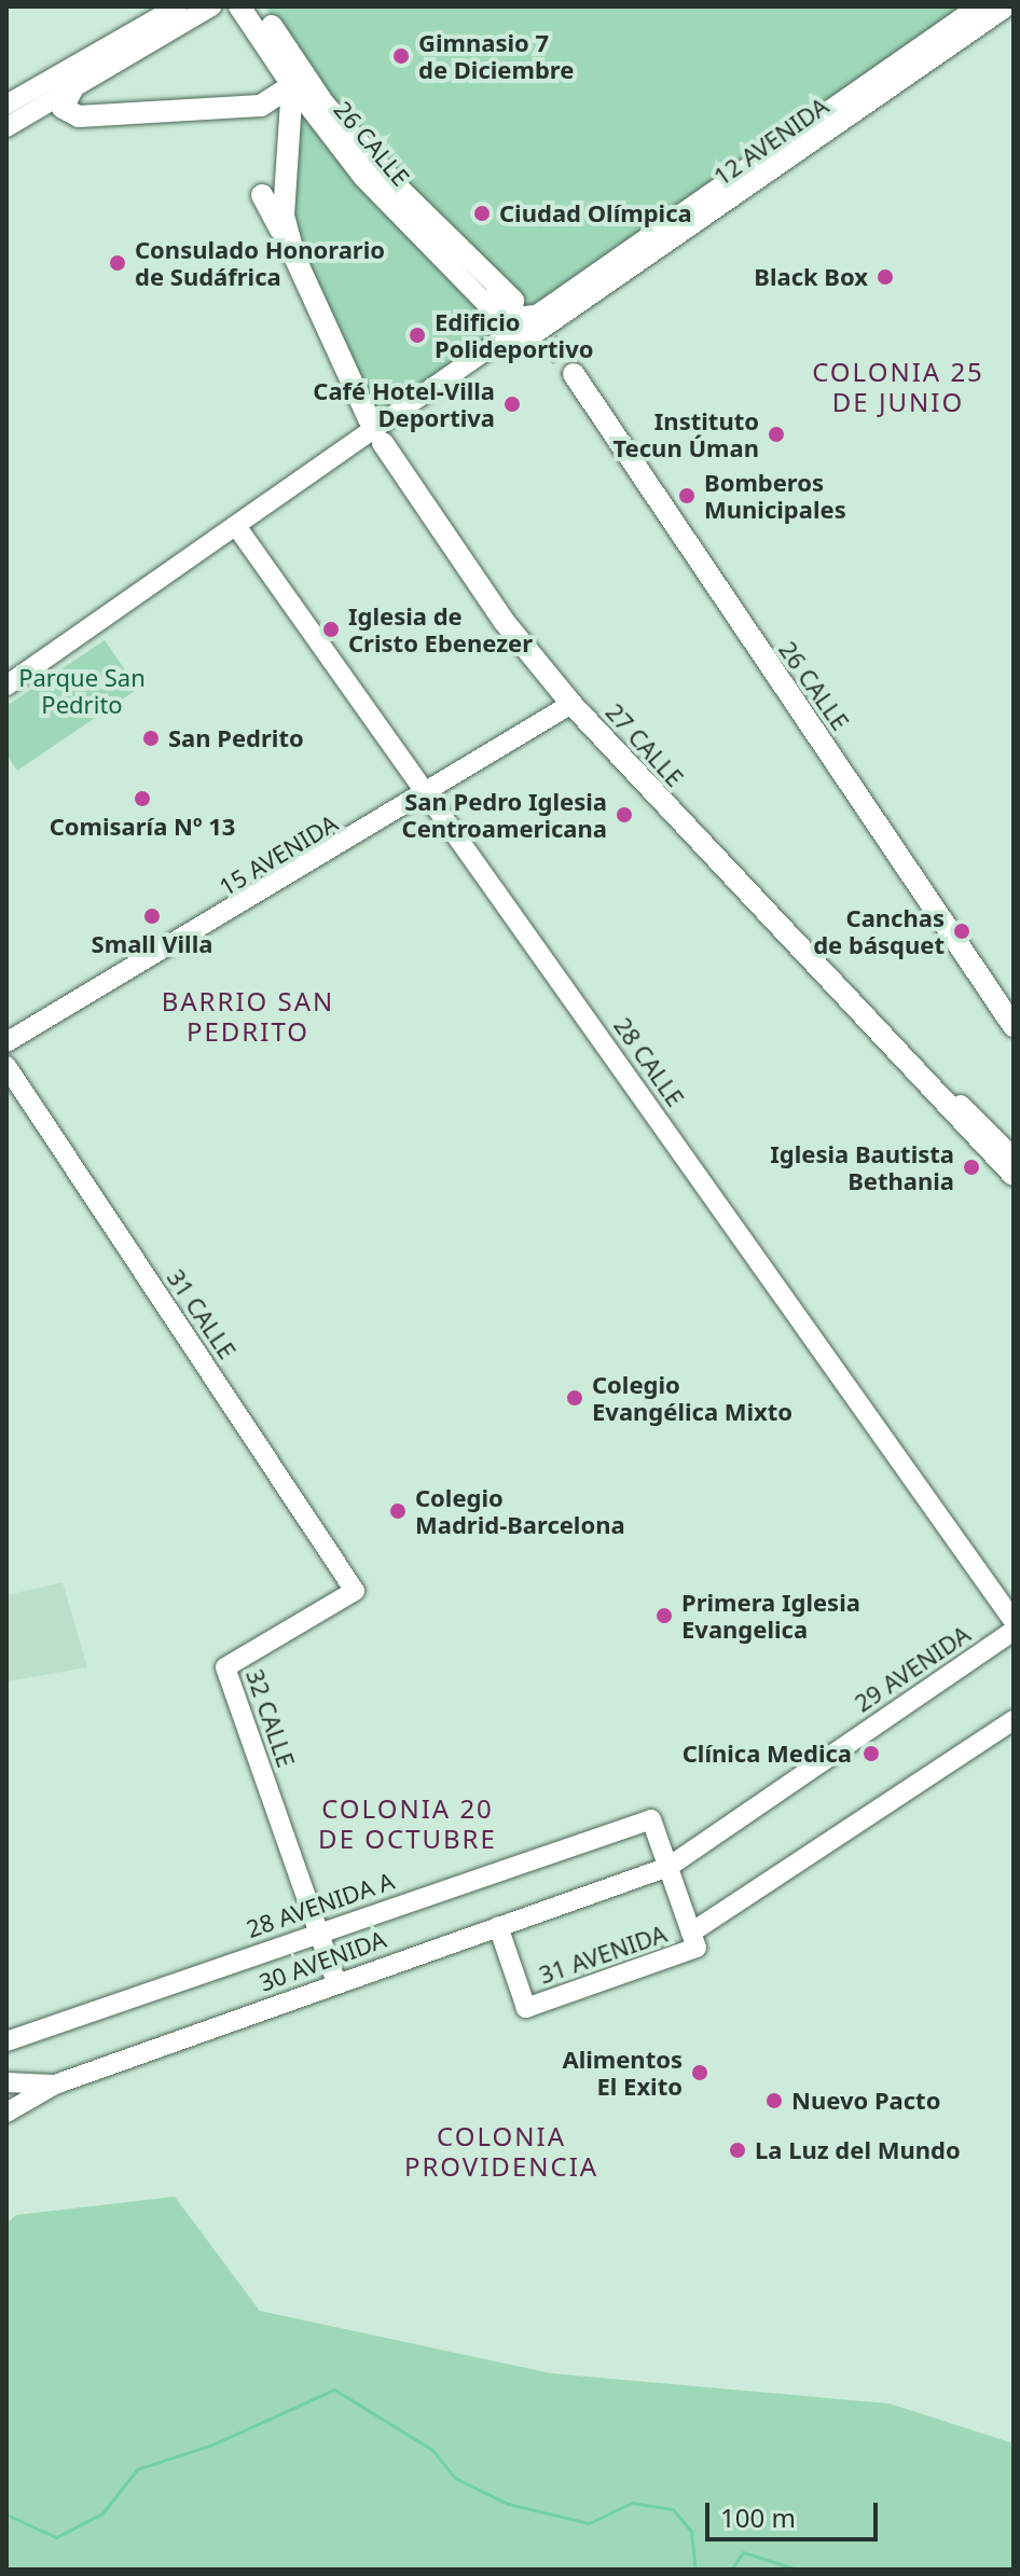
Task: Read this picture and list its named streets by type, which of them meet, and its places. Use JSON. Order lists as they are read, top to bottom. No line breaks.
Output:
{"streets":{"main road":["26 CALLE","27 CALLE"],"street":["12 AVENIDA","15 AVENIDA","28 CALLE","31 CALLE","29 AVENIDA","32 CALLE","28 AVENIDA A","31 AVENIDA","30 AVENIDA"]},"crossings":[["12 AVENIDA","26 CALLE"],["12 AVENIDA","28 CALLE"],["27 CALLE","15 AVENIDA"],["15 AVENIDA","28 CALLE"],["31 CALLE","32 CALLE"],["29 AVENIDA","28 AVENIDA A"],["29 AVENIDA","30 AVENIDA"],["32 CALLE","28 AVENIDA A"],["32 CALLE","30 AVENIDA"],["28 AVENIDA A","30 AVENIDA"],["31 AVENIDA","30 AVENIDA"]],"districts":["COLONIA 25 DE JUNIO","BARRIO SAN PEDRITO","COLONIA 20 DE OCTUBRE","COLONIA PROVIDENCIA"],"parks":["Parque San Pedrito"],"places":["Gimnasio 7 de Diciembre","Ciudad Olímpica","Consulado Honorario de Sudáfrica","Black Box","Edificio Polideportivo","Café Hotel-Villa Deportiva","Instituto Tecun Úman","Bomberos Municipales","Iglesia de Cristo Ebenezer","San Pedrito","Comisaría Nº 13","San Pedro Iglesia Centroamericana","Small Villa","Canchas de básquet","Iglesia Bautista Bethania","Colegio Evangélica Mixto","Colegio Madrid-Barcelona","Primera Iglesia Evangelica","Clínica Medica","Alimentos El Exito","Nuevo Pacto","La Luz del Mundo"],"scale_bar":"100 m"}
